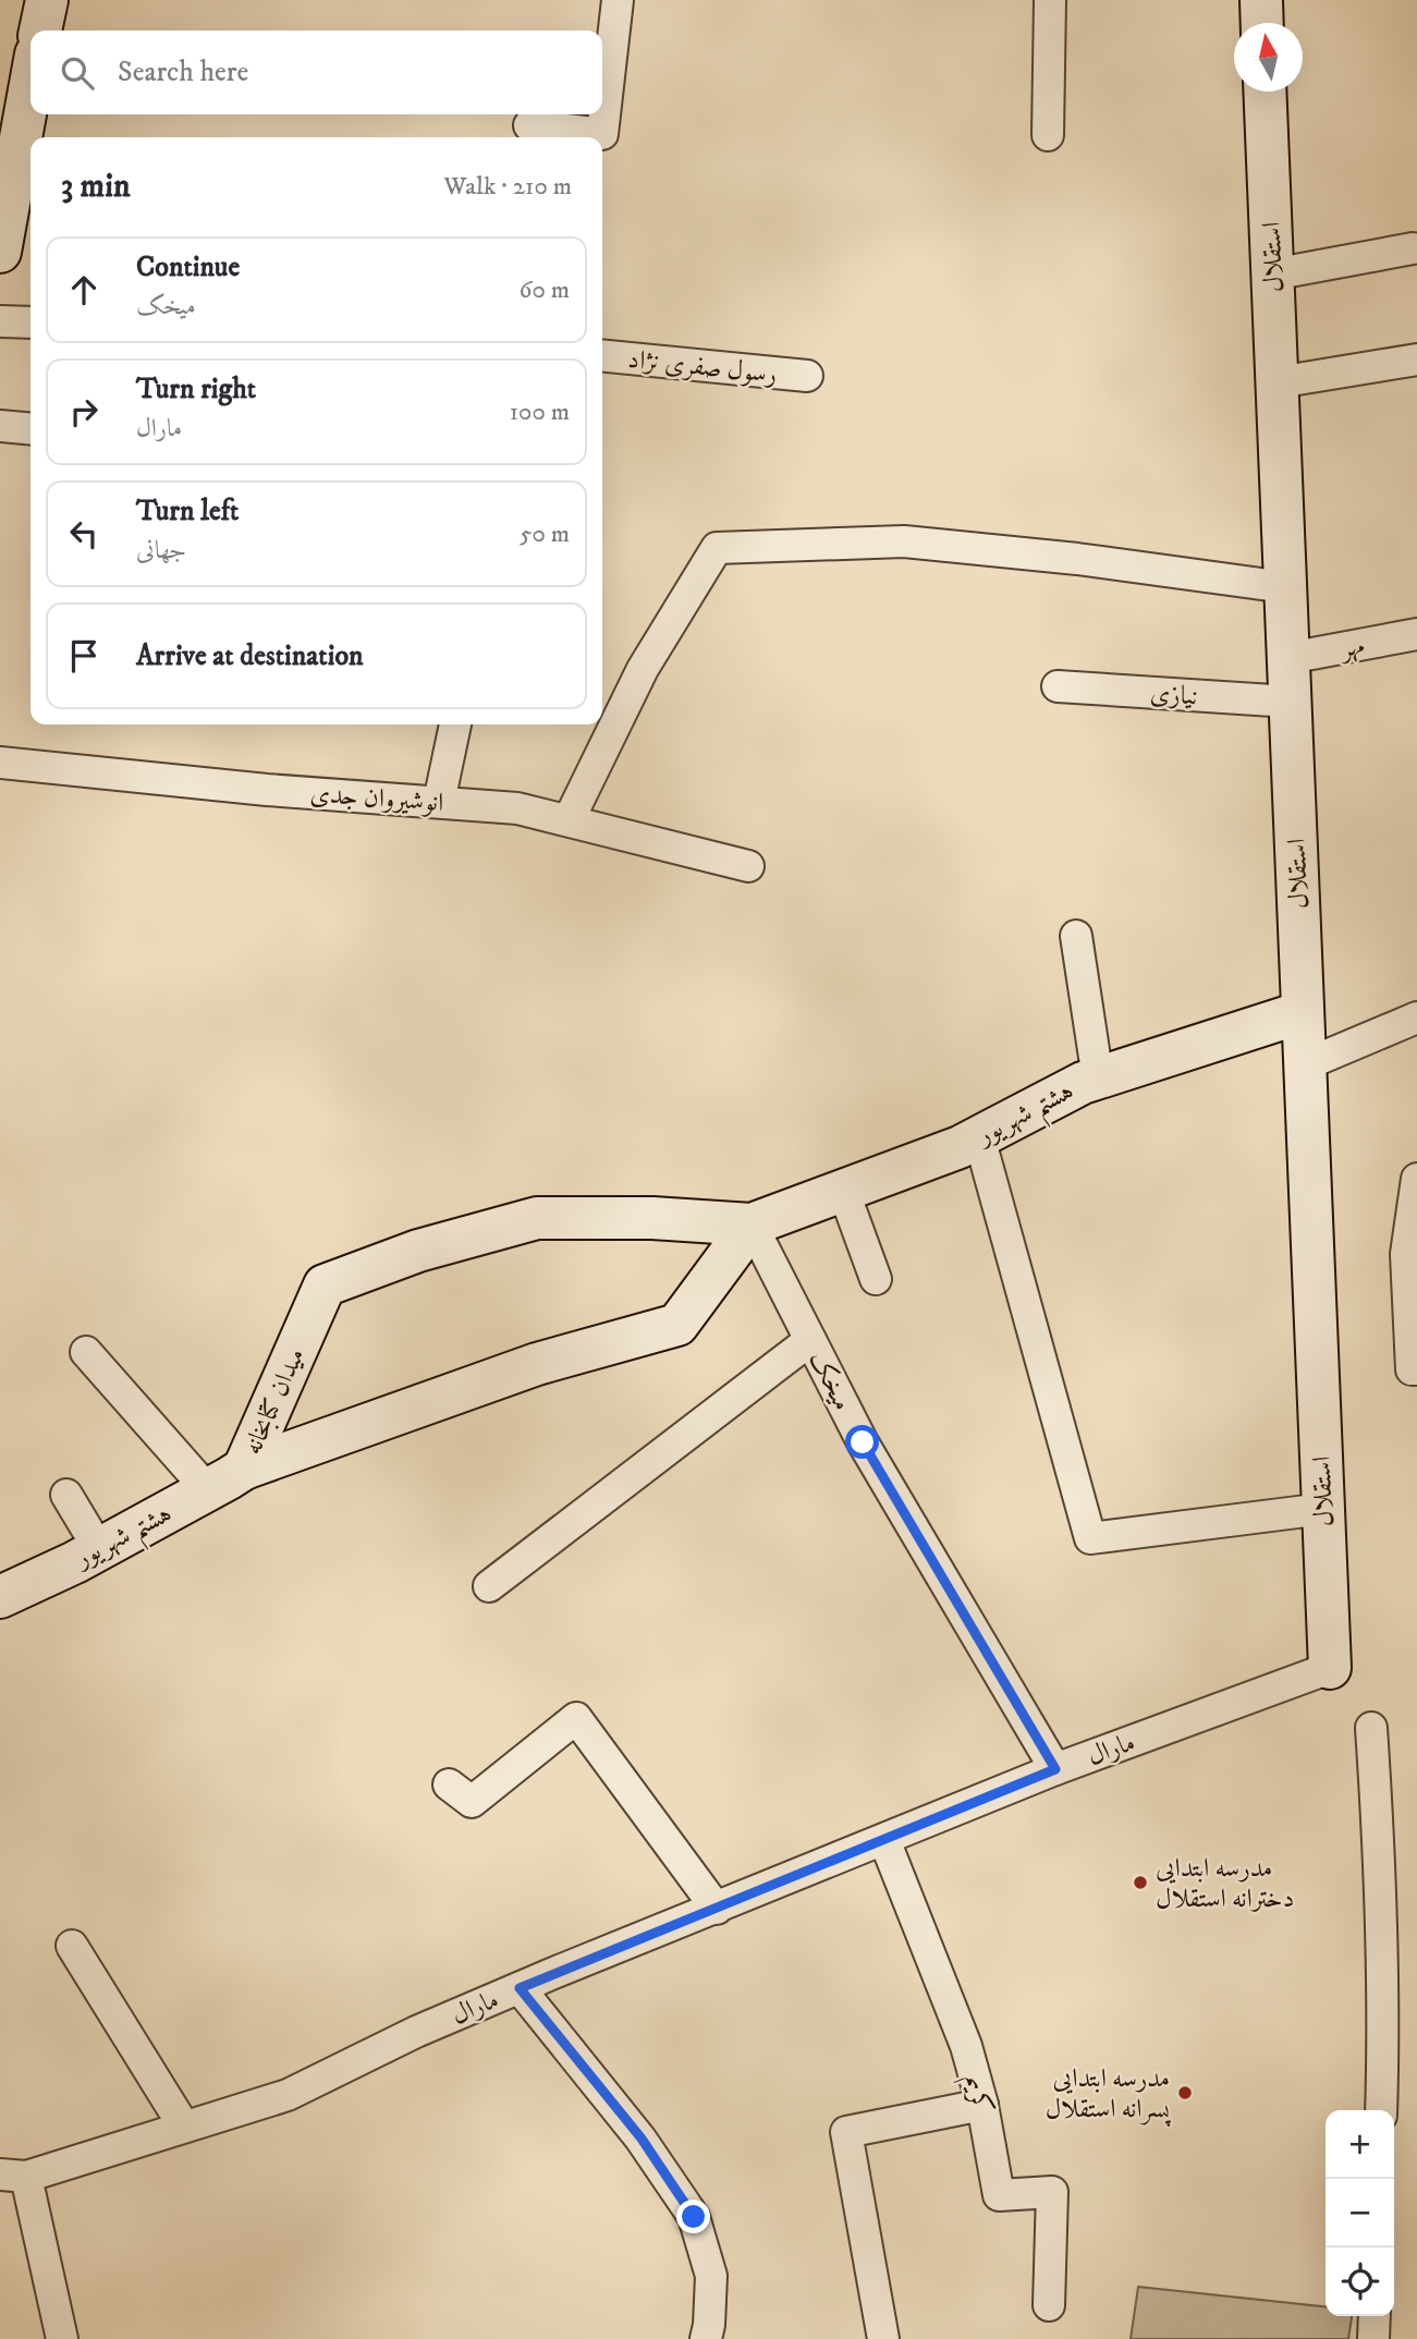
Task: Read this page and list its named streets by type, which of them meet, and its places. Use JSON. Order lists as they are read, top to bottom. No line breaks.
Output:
{"streets":{"street":["استقلال","رسول صفری نژاد","مهر","نیازی","انوشیروان جدی","هشتم شهریور","میخک","میدان کتابخانه","مارال","کریم"]},"crossings":[["استقلال","مهر"],["استقلال","نیازی"],["استقلال","هشتم شهریور"],["استقلال","مارال"],["هشتم شهریور","میخک"],["هشتم شهریور","میدان کتابخانه"],["میخک","میدان کتابخانه"],["میخک","مارال"],["مارال","کریم"]],"places":["مدرسه ابتدایی دخترانه استقلال","مدرسه ابتدایی پسرانه استقلال"],"north":"top","page":{"search":"Search here","heading":["3 min","Walk · 210 m"],"list":[["Continue","میخک","60 m"],["Turn right","مارال","100 m"],["Turn left","جهانی","50 m"],"Arrive at destination"],"map_buttons":["+","−"]}}
